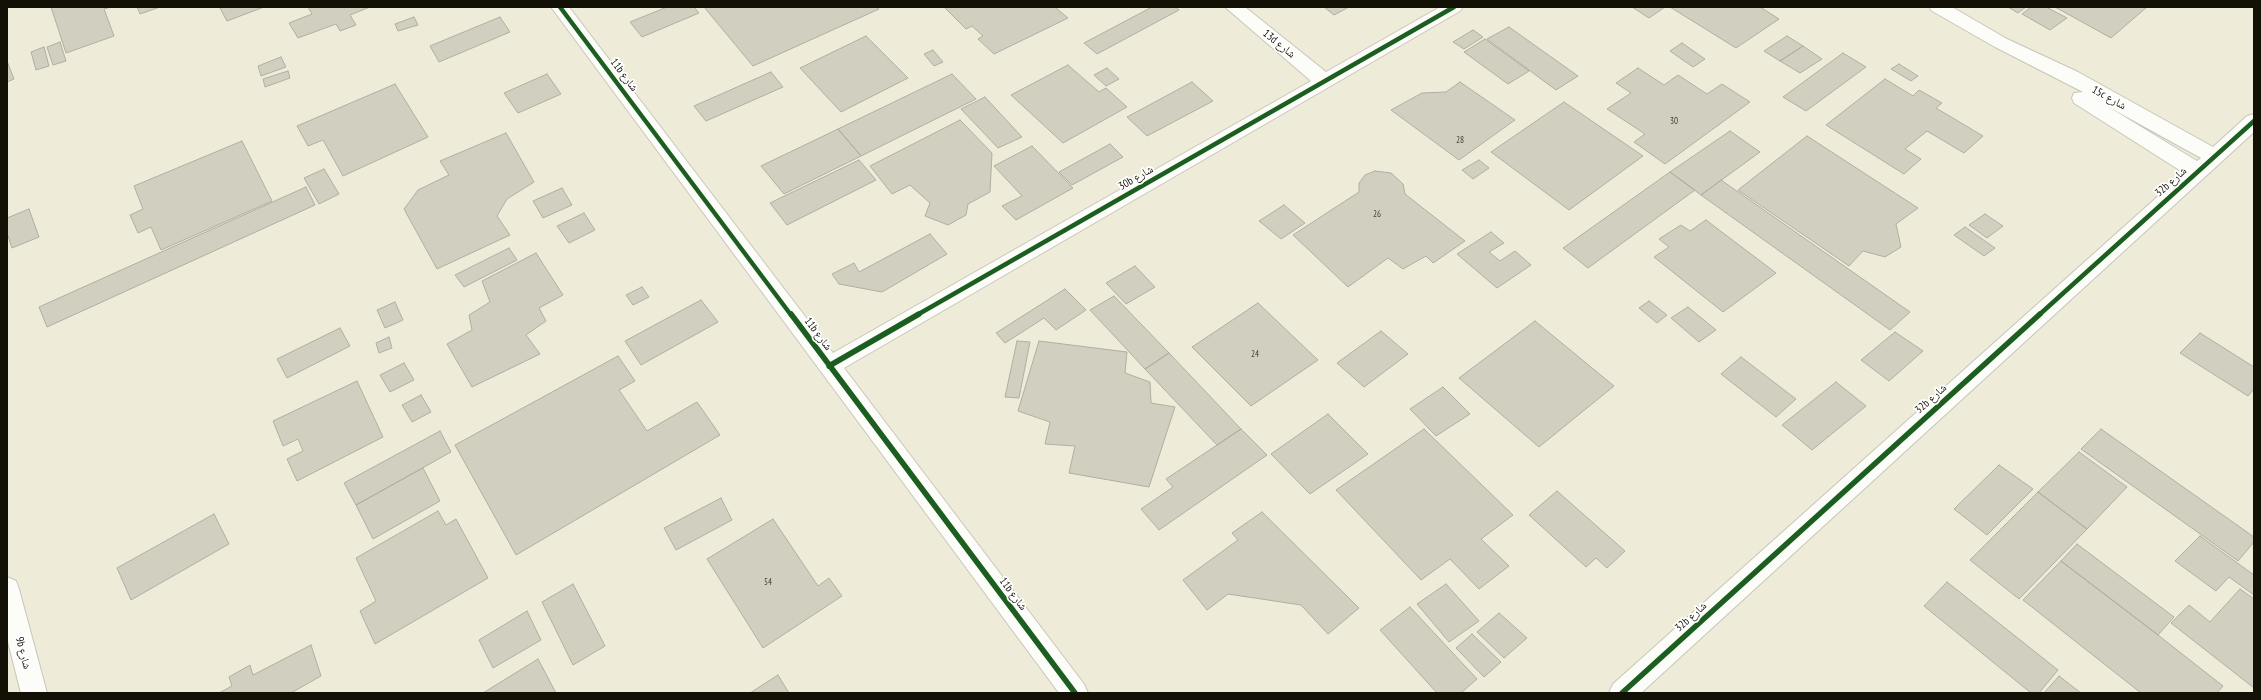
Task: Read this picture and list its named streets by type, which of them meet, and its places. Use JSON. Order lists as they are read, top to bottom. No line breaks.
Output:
{"streets":{"street":["13d شارع","11b شارع","15c شارع","30b شارع","32b شارع","9b شارع"]},"crossings":[["13d شارع","30b شارع"],["11b شارع","30b شارع"],["15c شارع","32b شارع"]],"house_numbers":["30","28","26","24","54"]}
